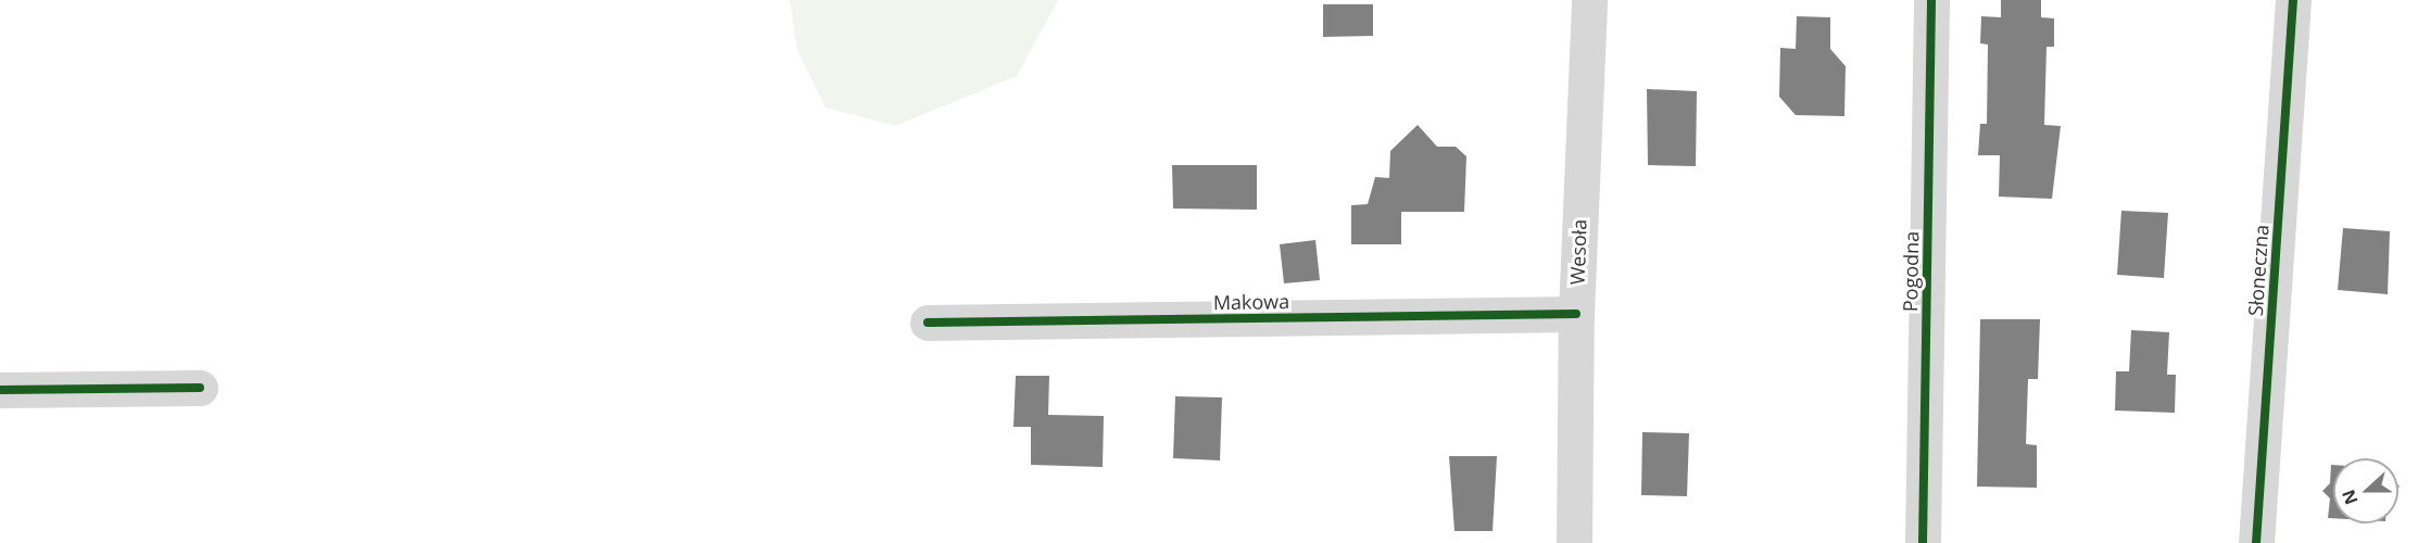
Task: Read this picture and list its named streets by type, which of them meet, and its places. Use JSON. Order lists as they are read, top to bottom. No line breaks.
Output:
{"streets":{"street":["Wesoła","Słoneczna","Pogodna","Makowa"]},"crossings":[["Wesoła","Makowa"]],"north":"left"}
